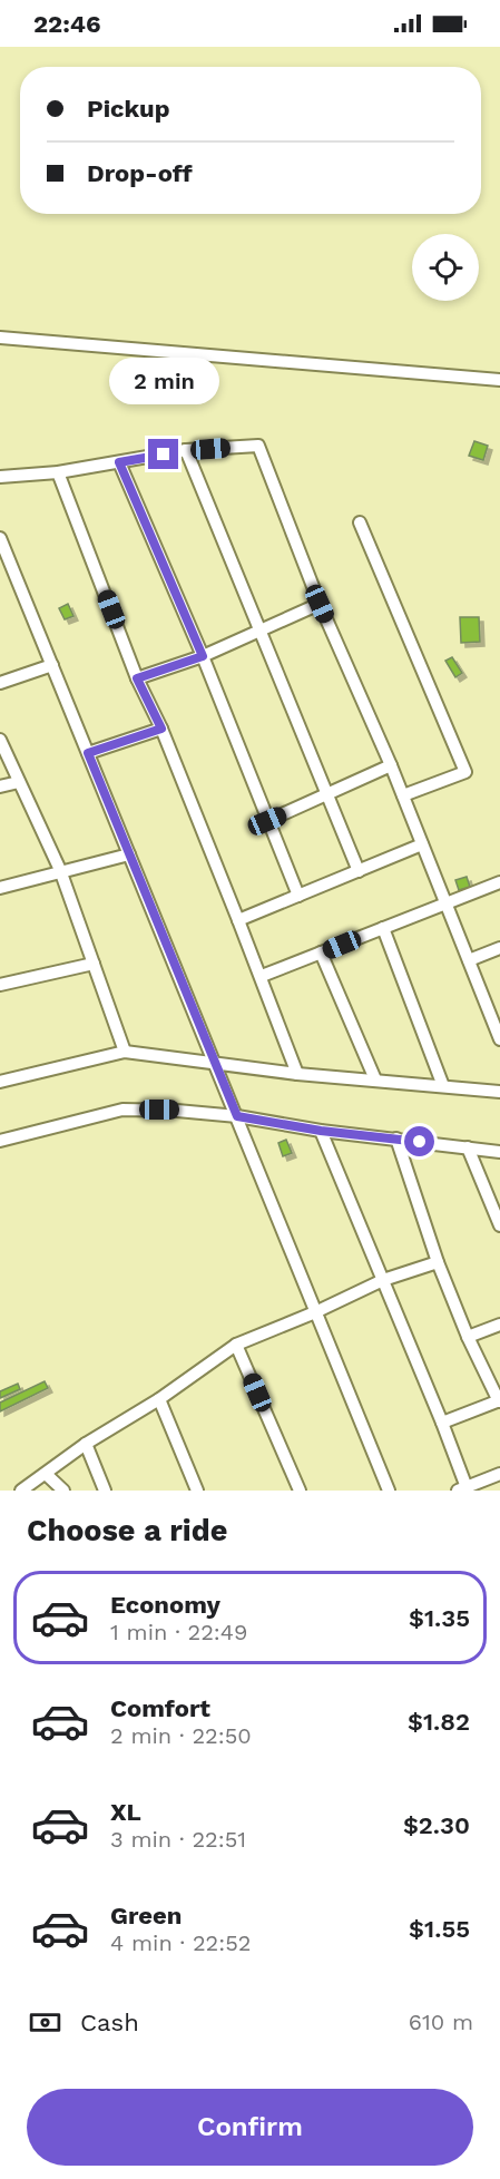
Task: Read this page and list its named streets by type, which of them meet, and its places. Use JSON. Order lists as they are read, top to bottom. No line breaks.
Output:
{"page":{"status":"22:46","banner":["Pickup","Drop-off"],"bubble":"2 min","heading":"Choose a ride","list":[{"name":"Economy","note":"1 min · 22:49","value":"$1.35"},{"name":"Comfort","note":"2 min · 22:50","value":"$1.82"},{"name":"XL","note":"3 min · 22:51","value":"$2.30"},{"name":"Green","note":"4 min · 22:52","value":"$1.55"}],"pay":["Cash","610 m"],"buttons":"Confirm"}}
